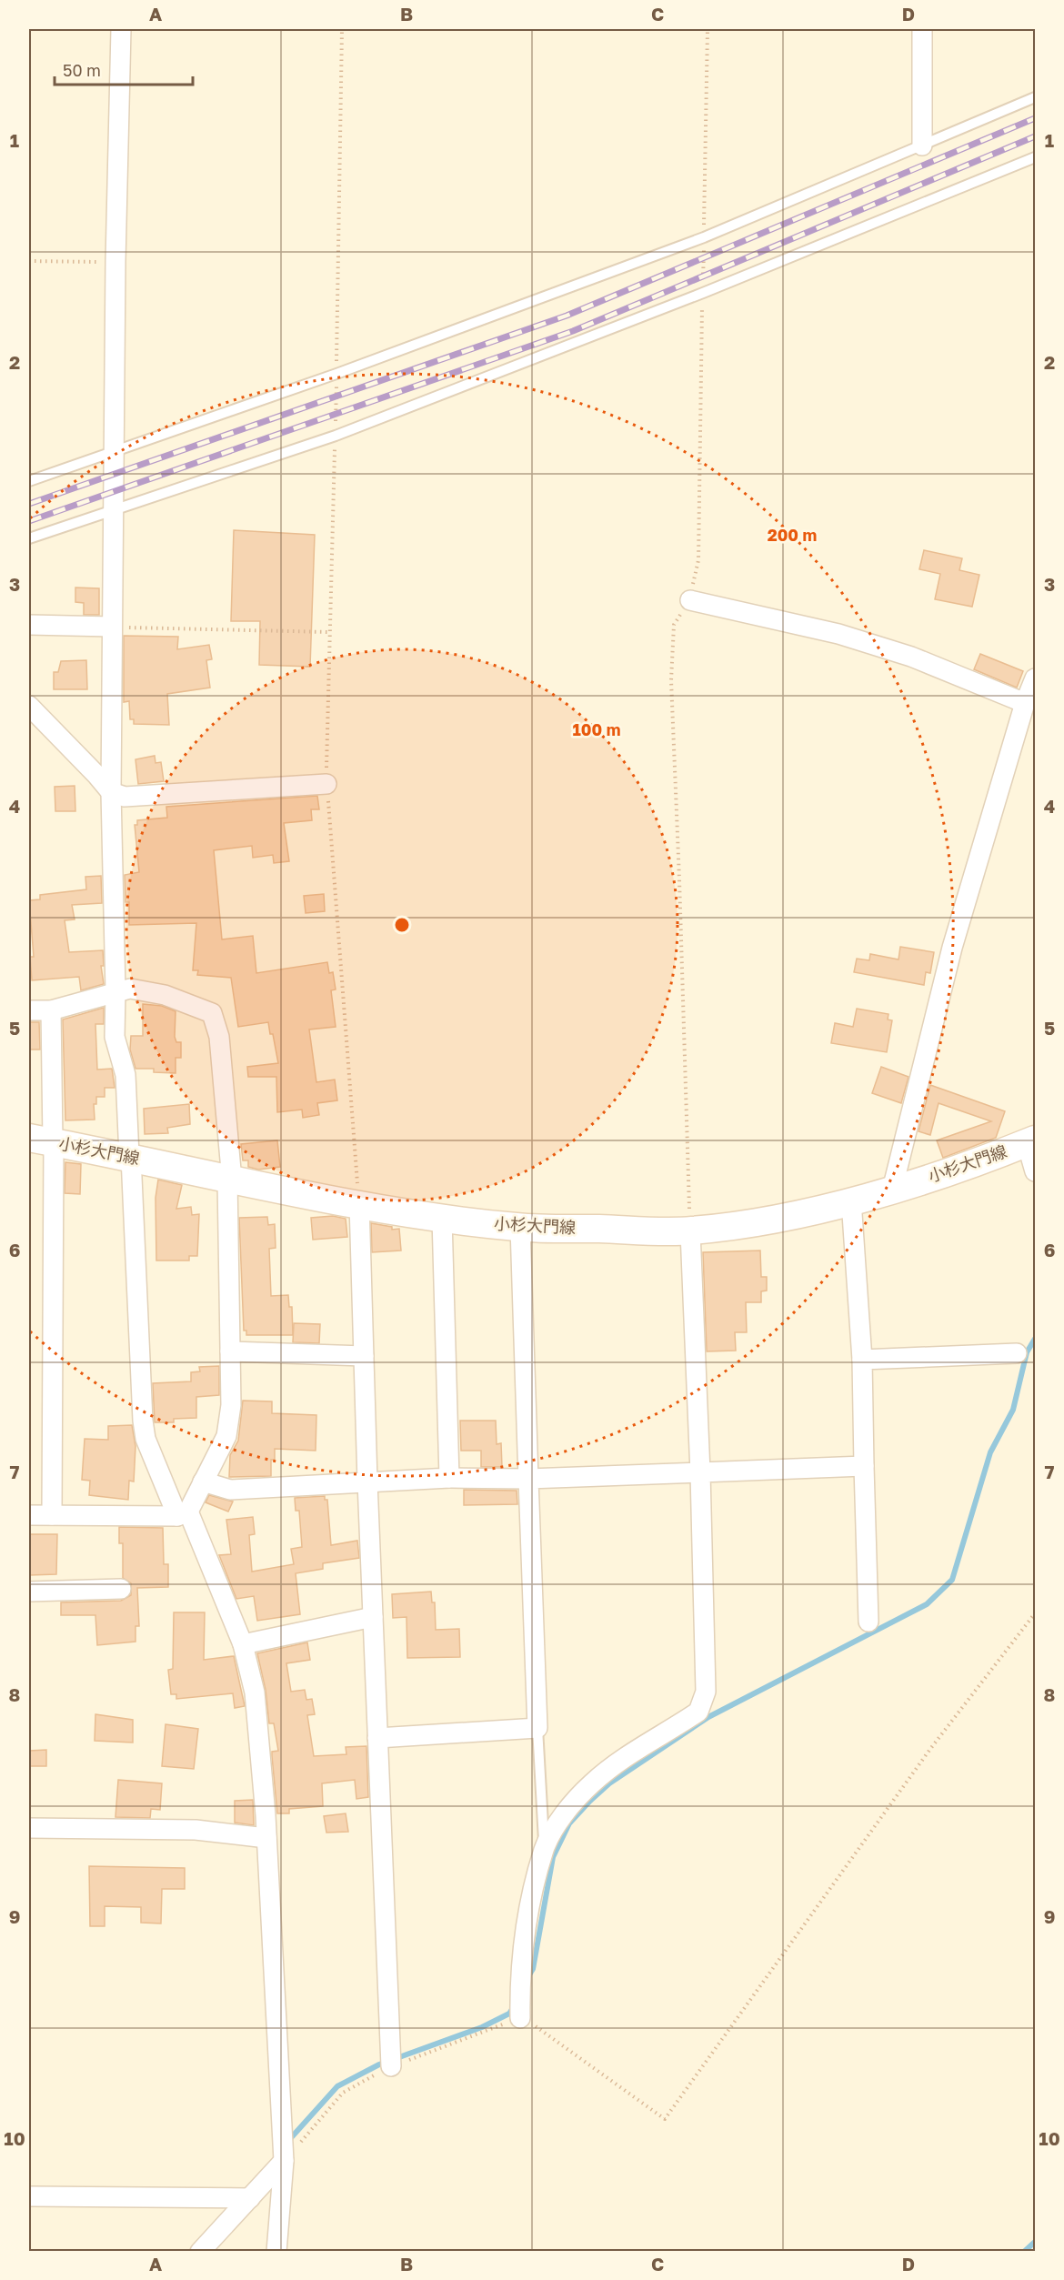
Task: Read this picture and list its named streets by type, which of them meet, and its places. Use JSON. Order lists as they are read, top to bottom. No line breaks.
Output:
{"streets":{"main road":["小杉大門線"]},"scale_bar":"50 m","grid":{"columns":["A","B","C","D"],"rows":["1","2","3","4","5","6","7","8","9","10"]},"rings":["200 m","100 m"]}
